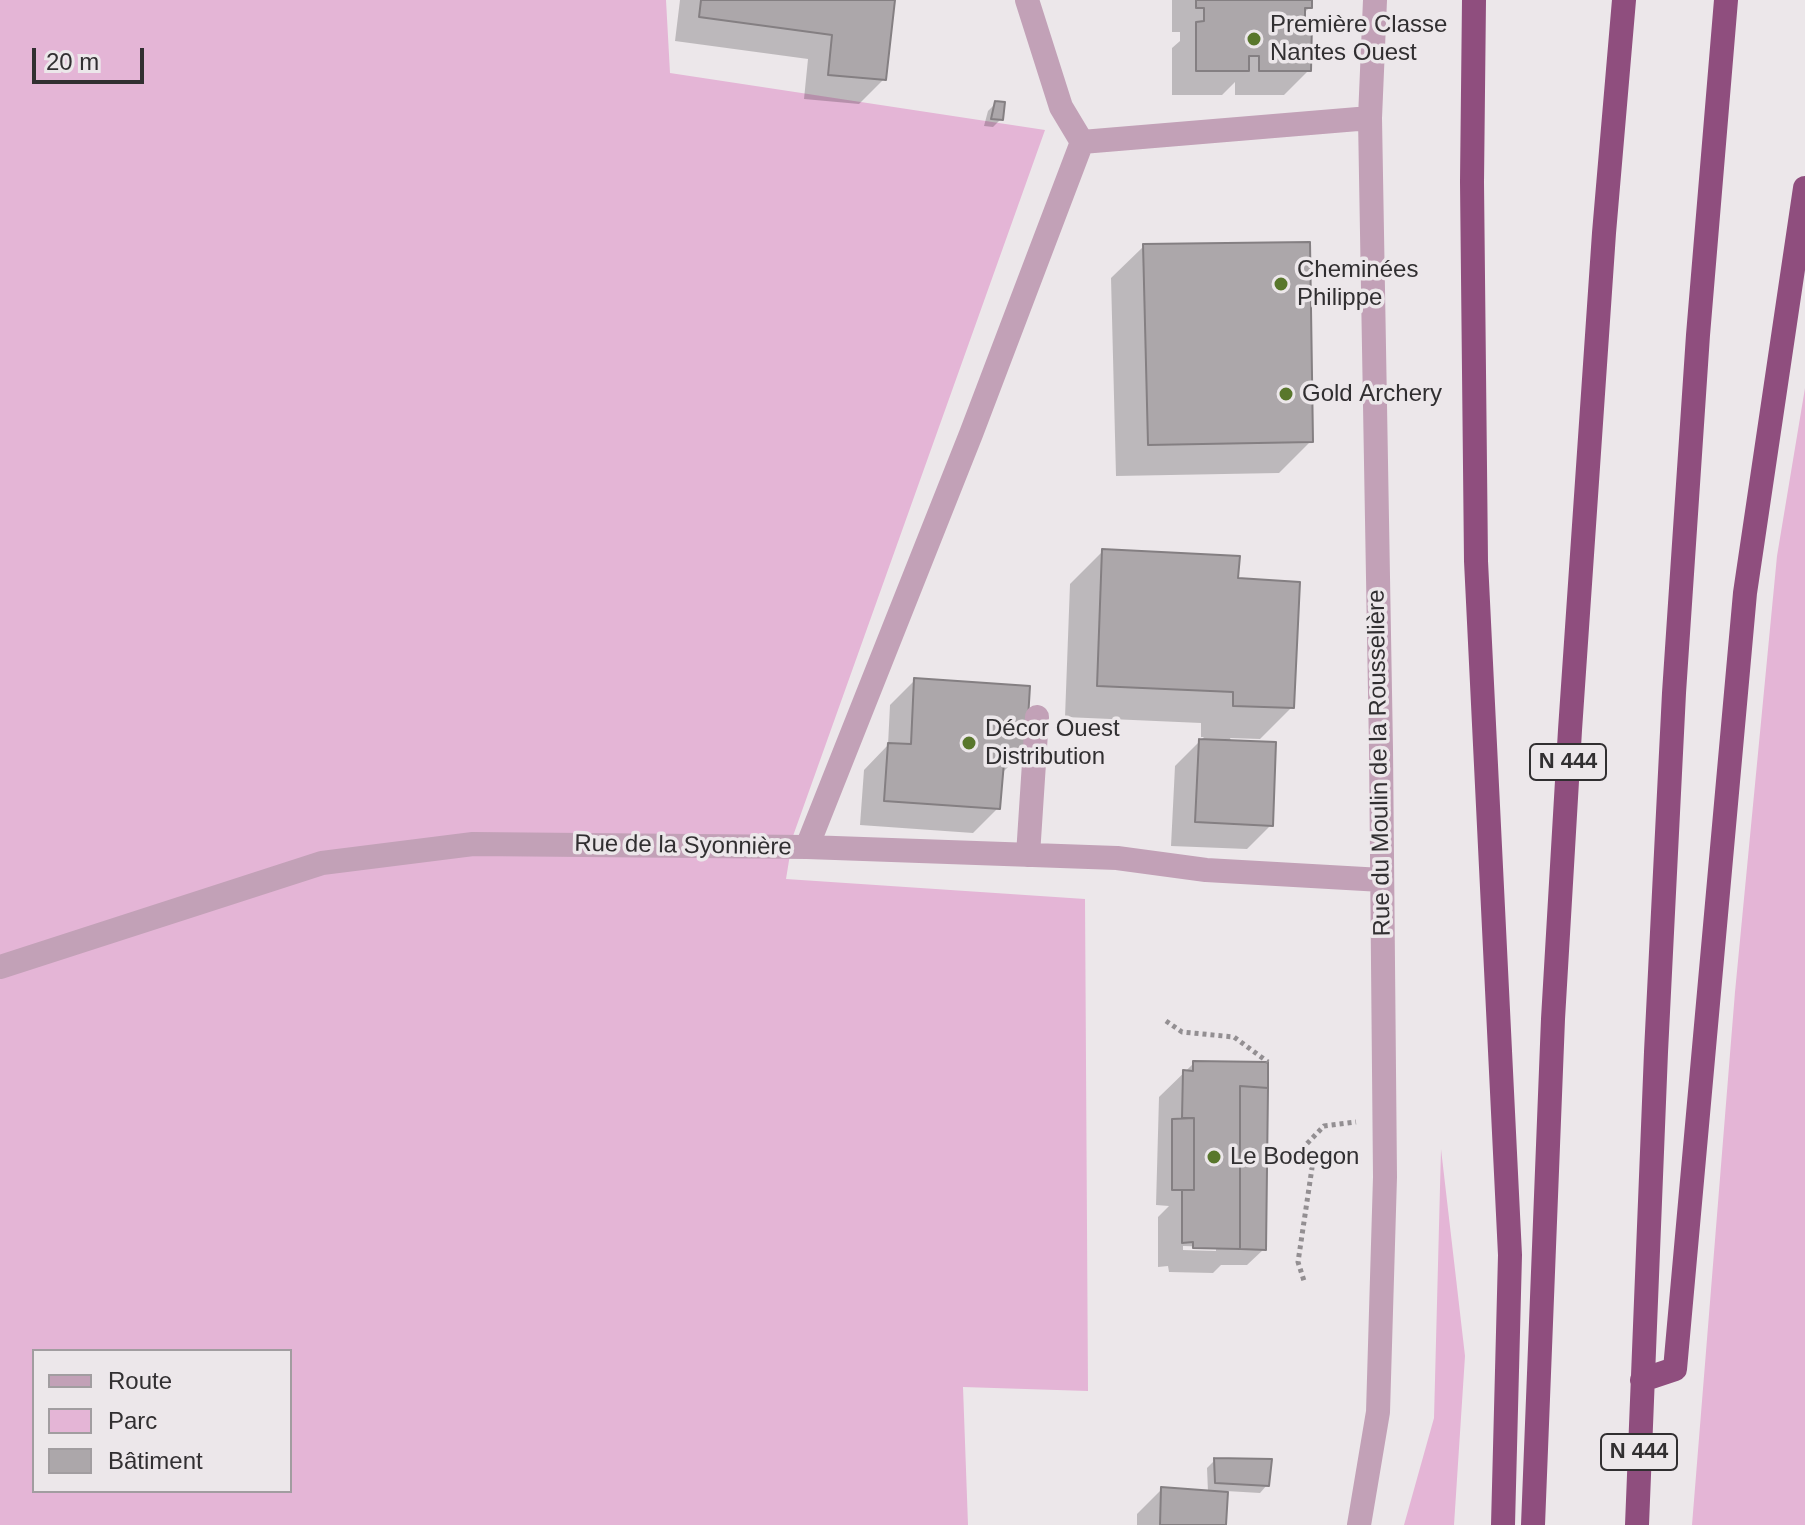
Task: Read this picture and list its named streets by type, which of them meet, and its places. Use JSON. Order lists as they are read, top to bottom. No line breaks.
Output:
{"streets":{"highway":["N 444"],"street":["Rue du Moulin de la Rousselière","Rue de la Syonnière"]},"crossings":[["Rue du Moulin de la Rousselière","Rue de la Syonnière"]],"places":["Première Classe Nantes Ouest","Cheminées Philippe","Gold Archery","Décor Ouest Distribution","Le Bodegon"],"legend":["Route","Parc","Bâtiment"],"scale_bar":"20 m"}
